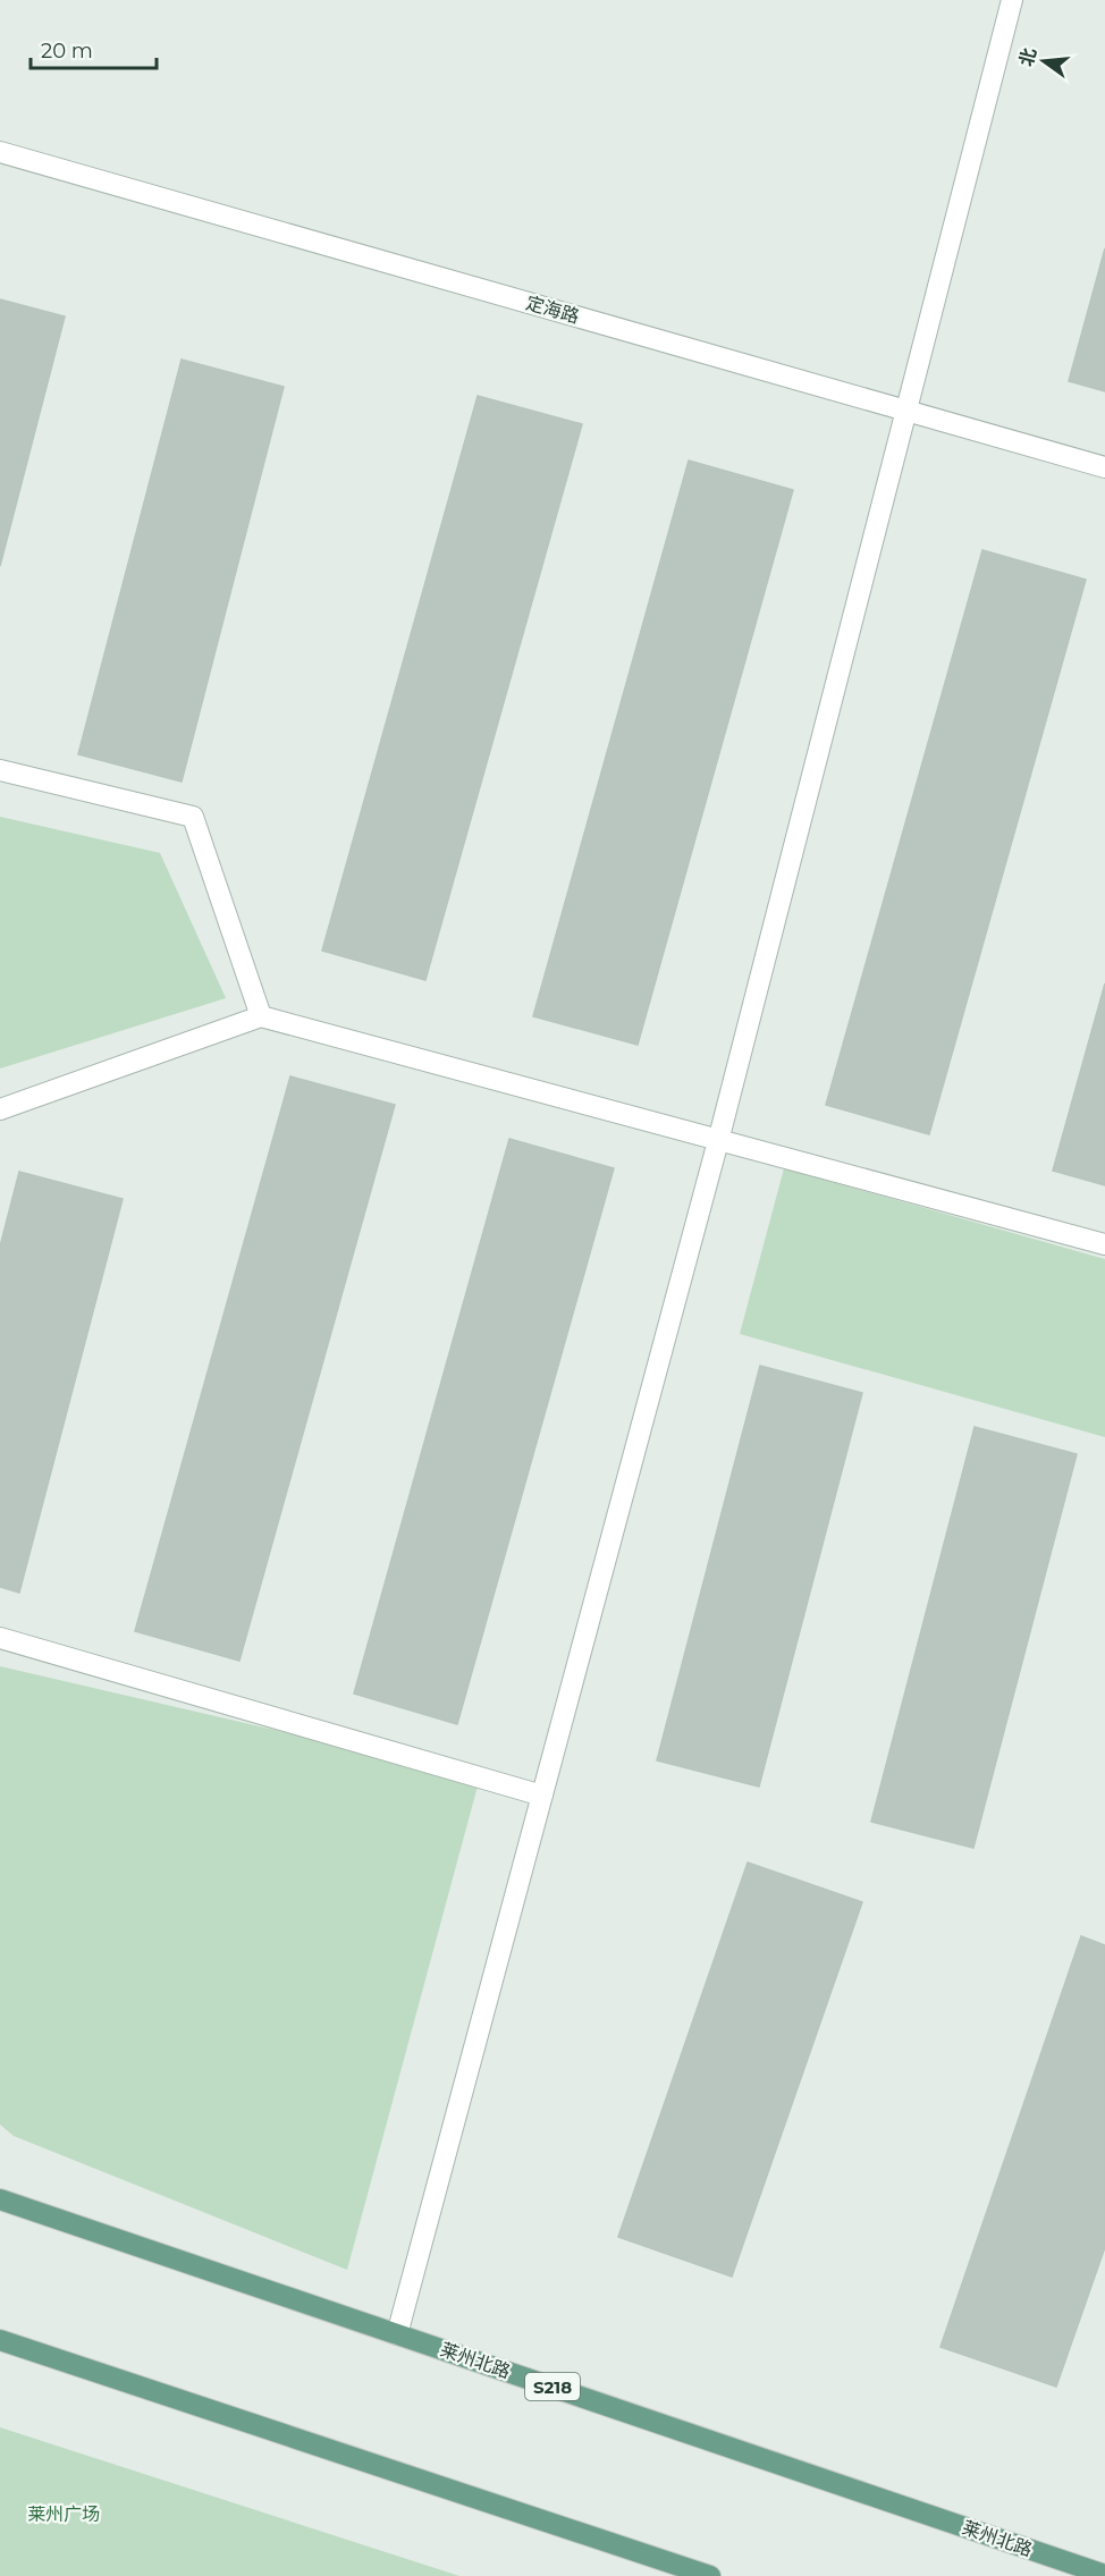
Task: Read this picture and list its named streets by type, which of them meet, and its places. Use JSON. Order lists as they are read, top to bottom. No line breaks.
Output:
{"streets":{"main road":["莱州北路","S218"],"street":["定海路"]},"parks":["莱州广场"],"scale_bar":"20 m","north":"left"}
